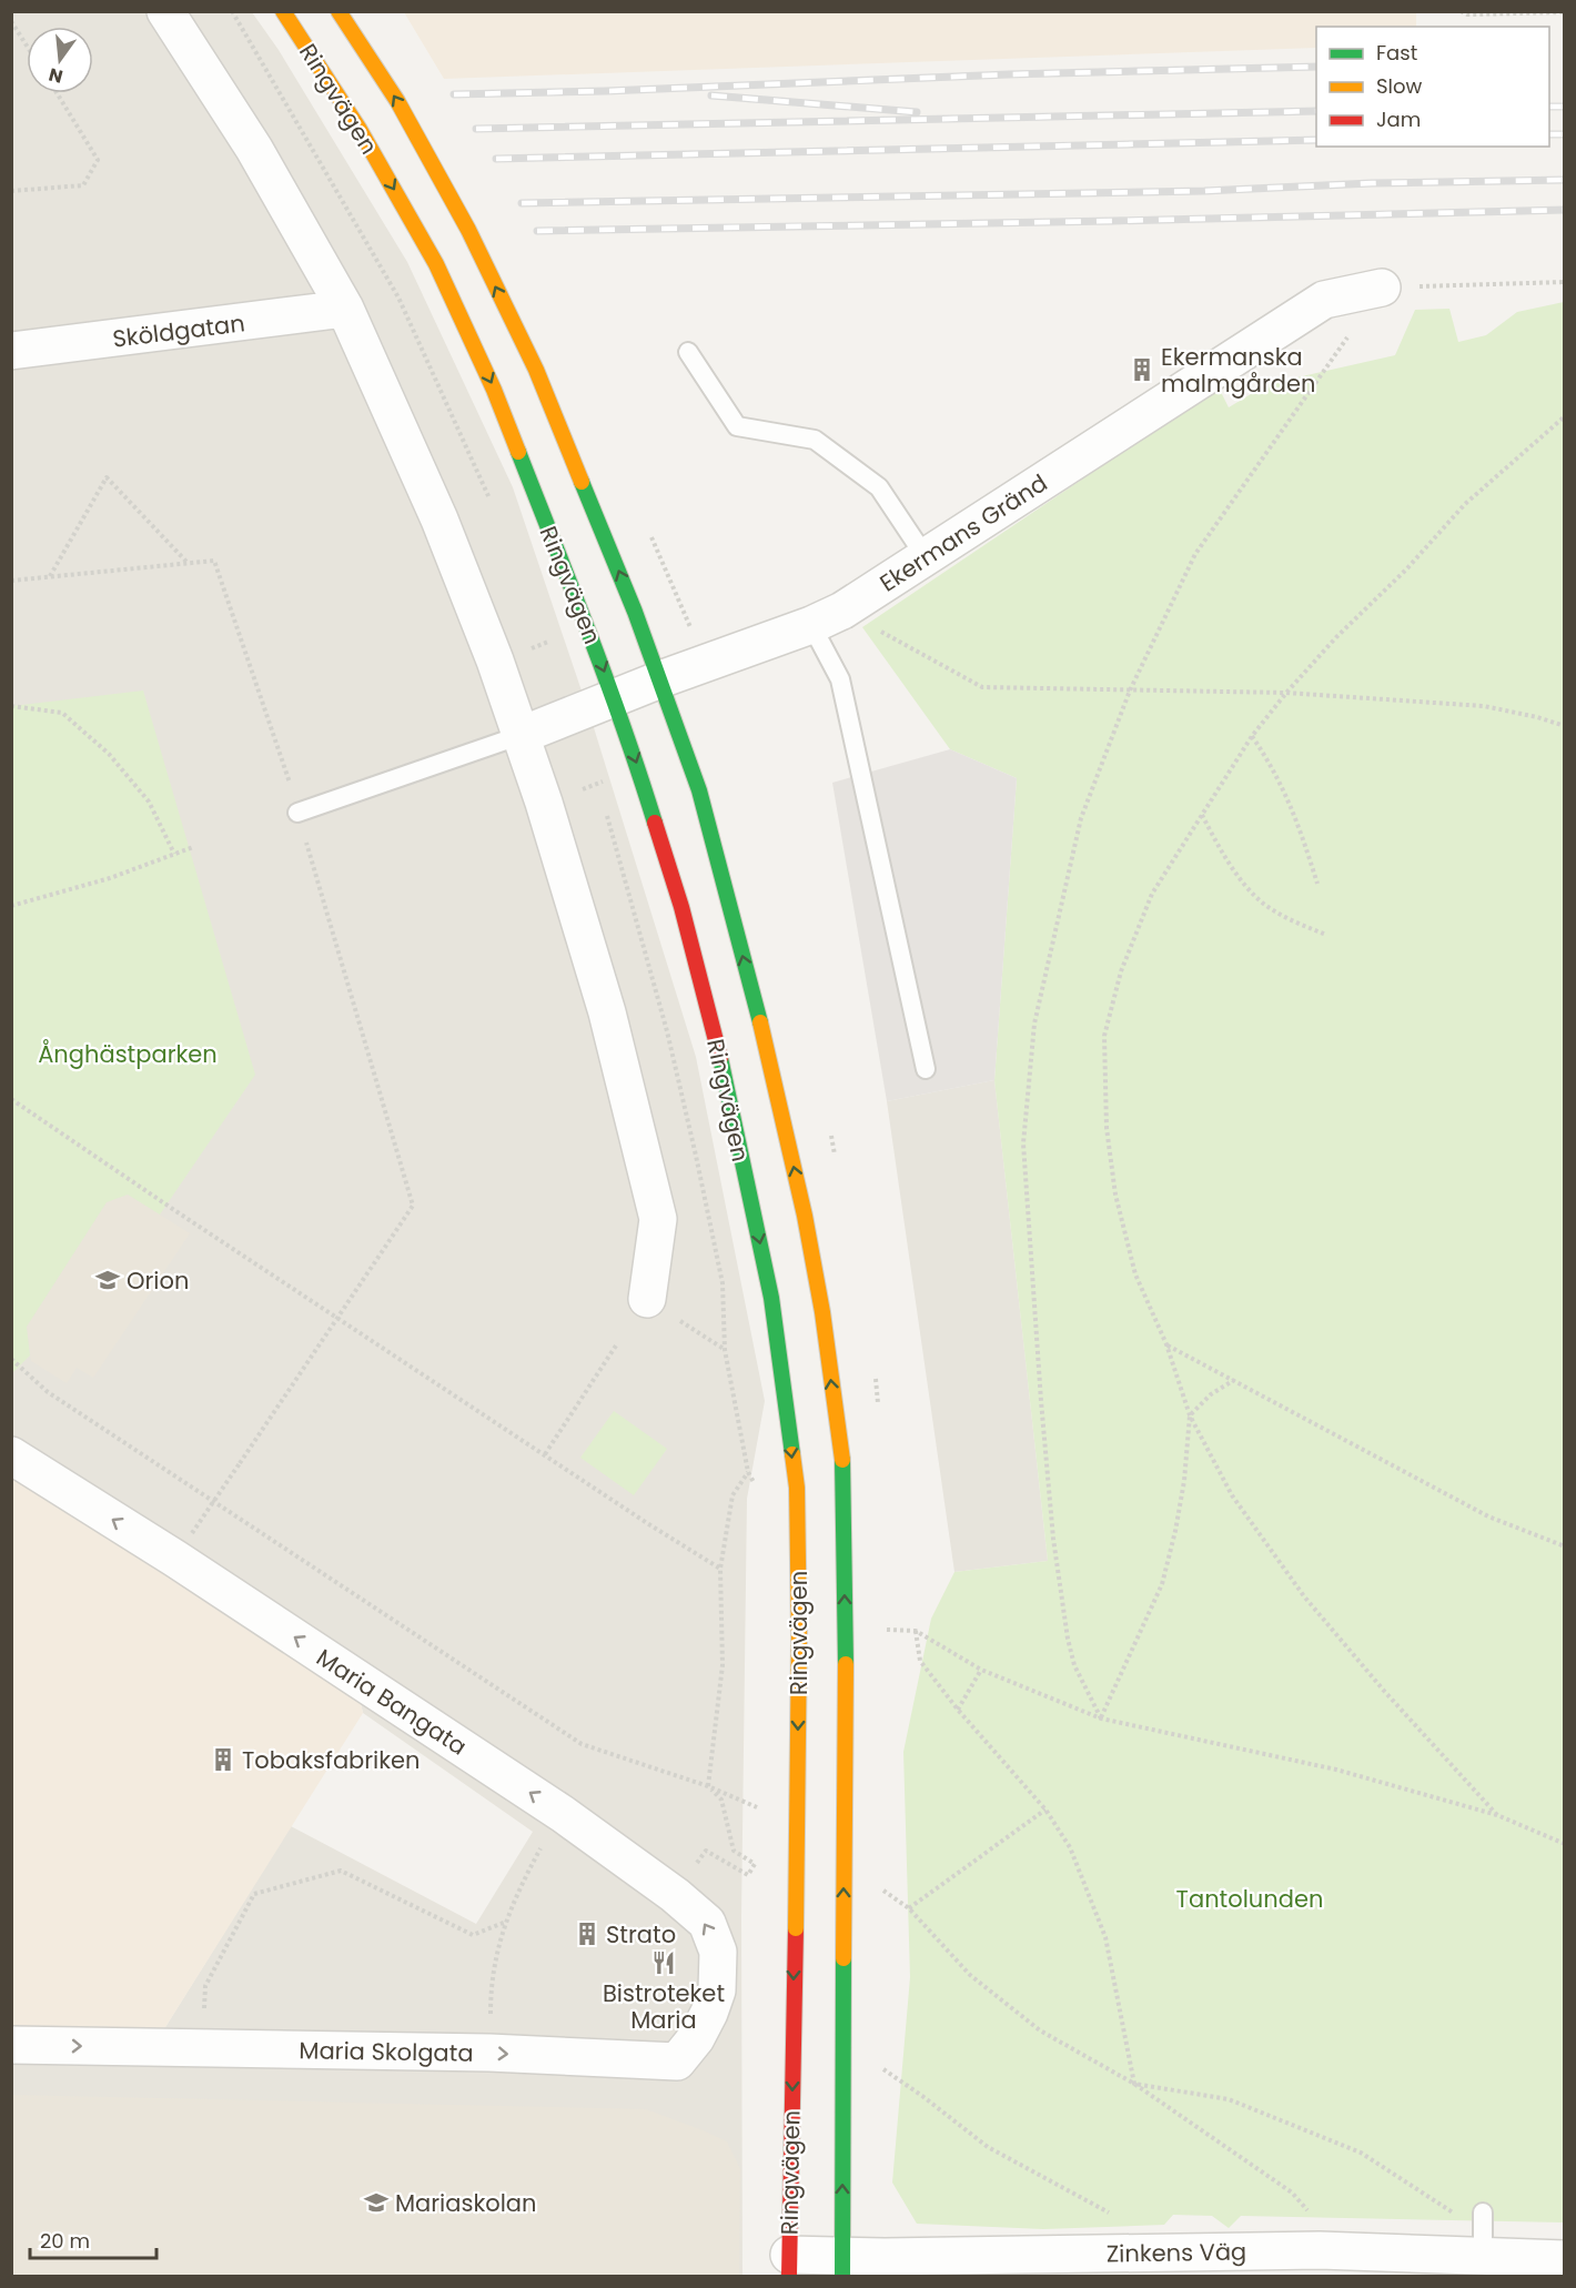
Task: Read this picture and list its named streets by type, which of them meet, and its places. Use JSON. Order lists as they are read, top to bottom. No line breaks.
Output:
{"streets":{"main road":["Ringvägen"],"street":["Sköldgatan","Ekermans Gränd","Maria Bangata","Maria Skolgata","Zinkens Väg"]},"crossings":[["Ringvägen","Ekermans Gränd"],["Ringvägen","Zinkens Väg"],["Maria Bangata","Maria Skolgata"]],"one_way":["Maria Bangata","Maria Skolgata"],"parks":["Ånghästparken","Tantolunden"],"places":{"building":["Ekermanska malmgården","Tobaksfabriken","Strato"],"school or university":["Orion","Mariaskolan"],"restaurant":["Bistroteket Maria"]},"legend":["Fast","Slow","Jam"],"scale_bar":"20 m","north":"bottom"}
